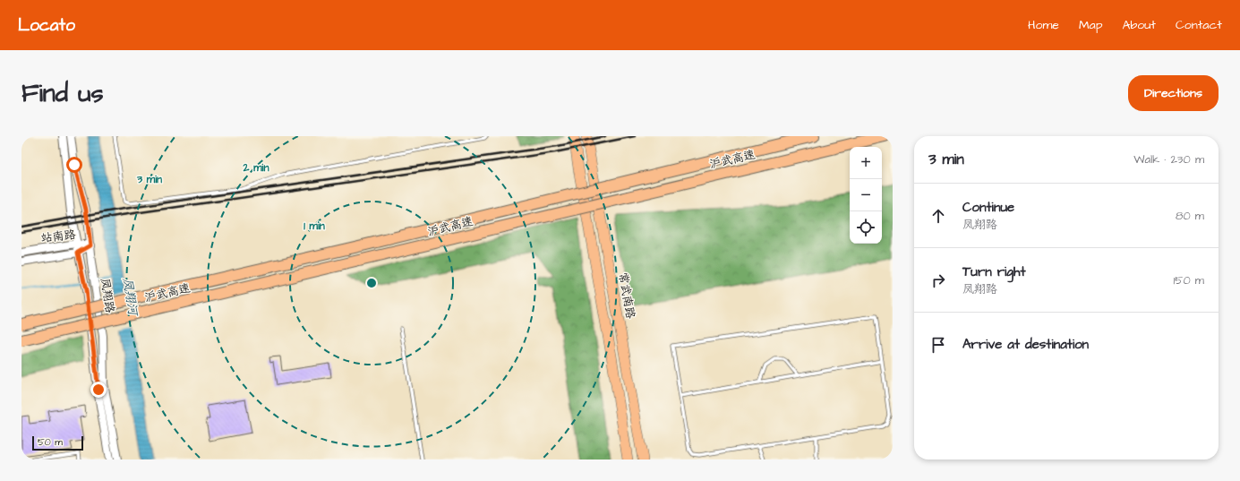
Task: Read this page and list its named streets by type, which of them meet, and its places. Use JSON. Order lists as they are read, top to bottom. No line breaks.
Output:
{"streets":{"highway":["沪武高速"],"main road":["常武南路"],"street":["站南路","凤翔路"]},"crossings":[["站南路","凤翔路"]],"water":["凤翔河"],"scale_bar":"50 m","page":{"header":"Locato","nav":["Home","Map","About","Contact"],"buttons":"Directions","title":"Find us","heading":["3 min","Walk · 230 m"],"map_buttons":["+","−"],"list":[["Continue","凤翔路","80 m"],["Turn right","凤翔路","150 m"],"Arrive at destination"],"scale":"50 m"},"rings":["2 min","3 min","1 min"]}
